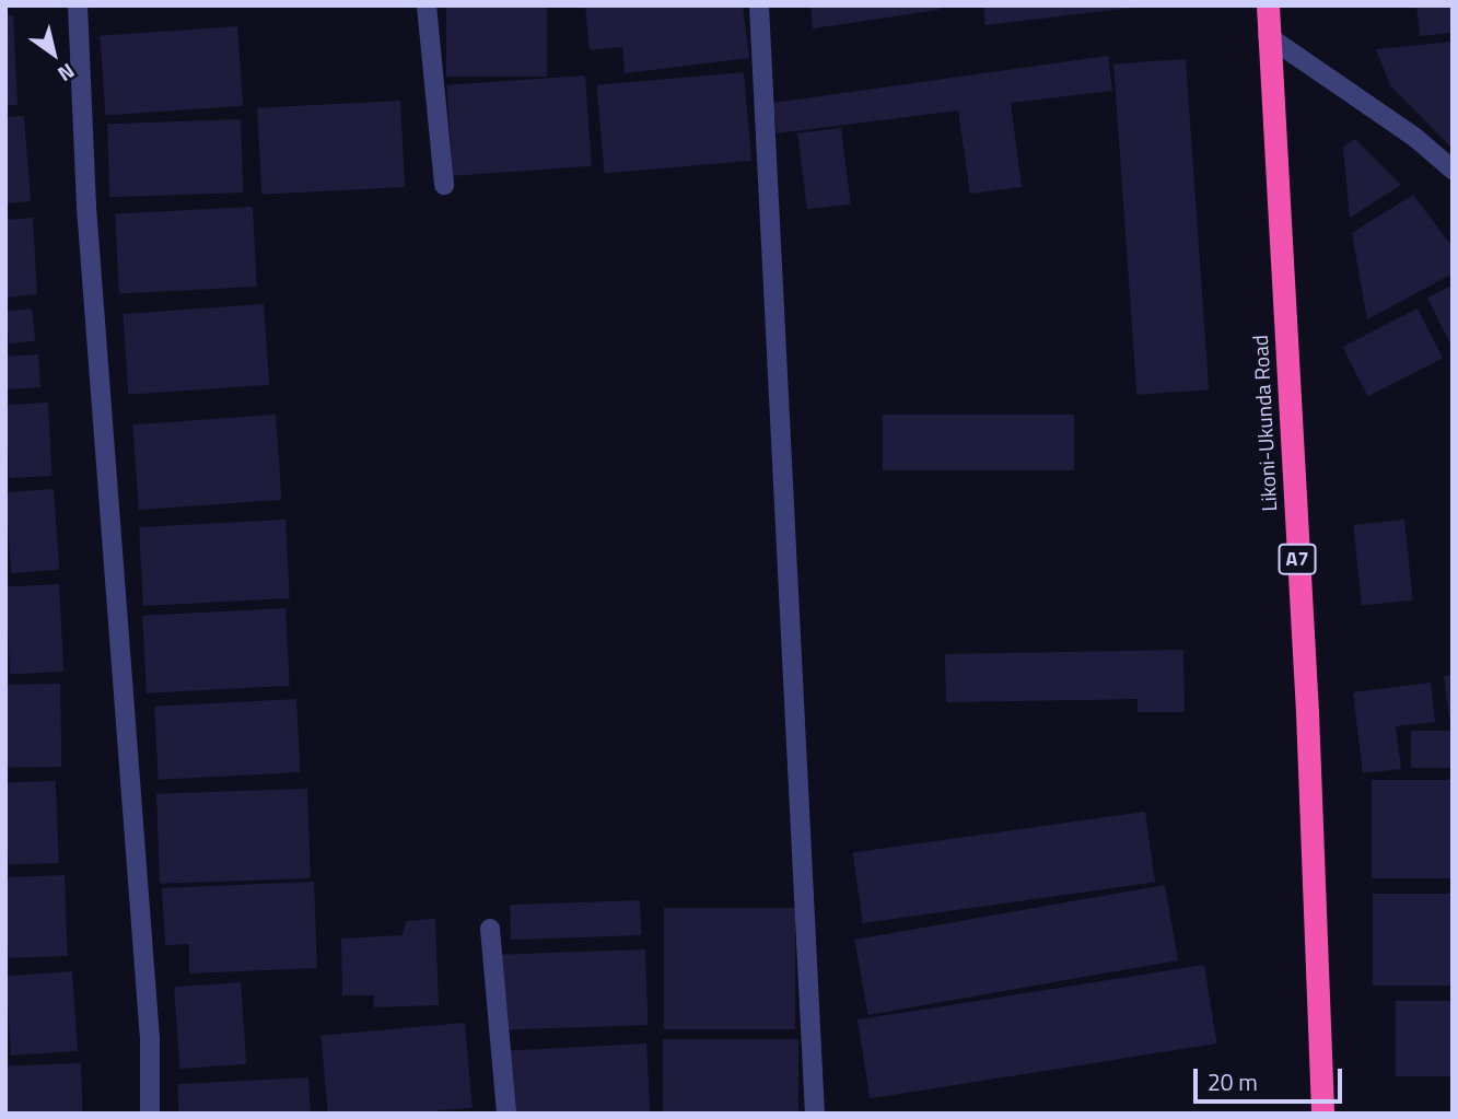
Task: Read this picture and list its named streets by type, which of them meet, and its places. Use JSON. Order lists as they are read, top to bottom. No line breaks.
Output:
{"streets":{"highway":["Likoni-Ukunda Road","A7"]},"scale_bar":"20 m","north":"bottom right"}
